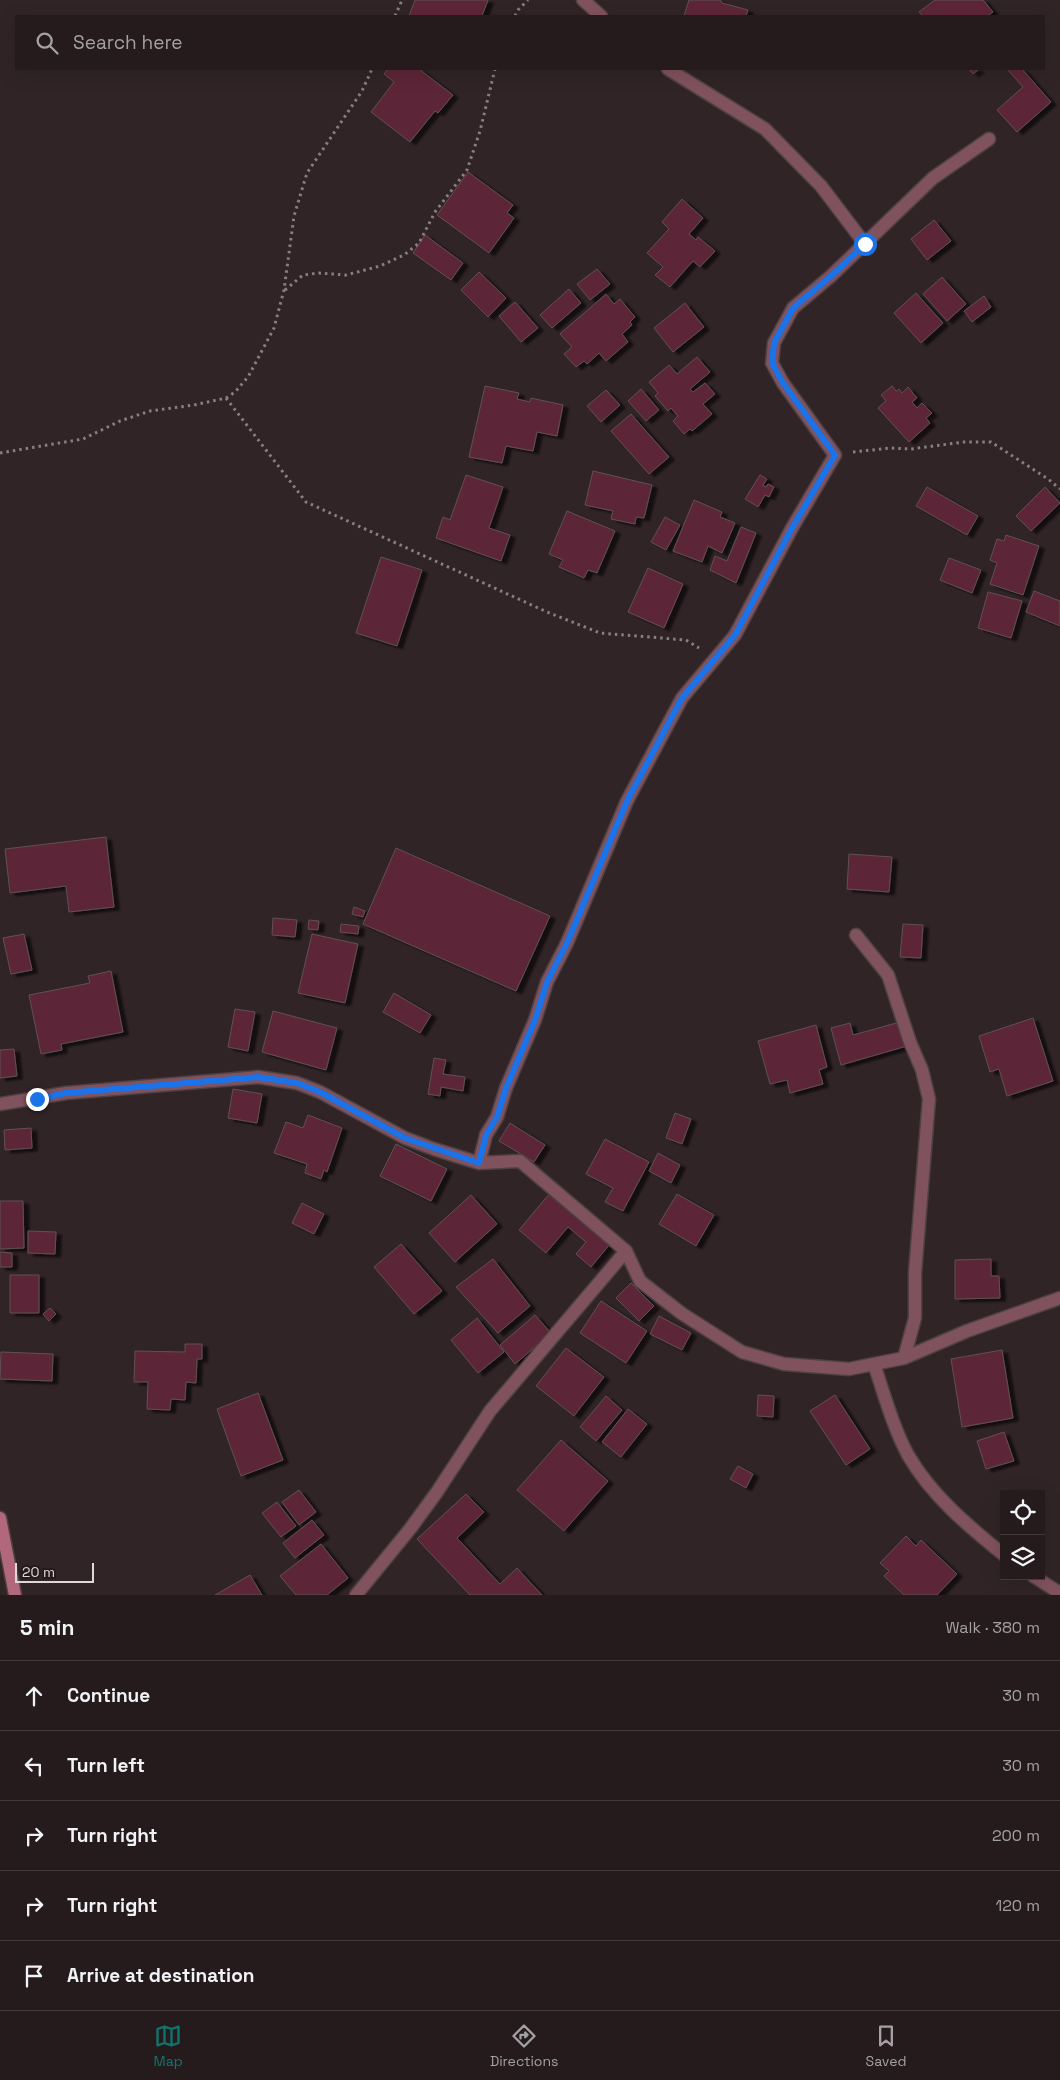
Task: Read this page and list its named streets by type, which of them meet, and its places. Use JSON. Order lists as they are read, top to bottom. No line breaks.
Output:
{"scale_bar":"20 m","page":{"search":"Search here","scale":"20 m","heading":["5 min","Walk · 380 m"],"list":[["Continue","30 m"],["Turn left","30 m"],["Turn right","200 m"],["Turn right","120 m"],"Arrive at destination"],"nav":["Map","Directions","Saved"]}}
